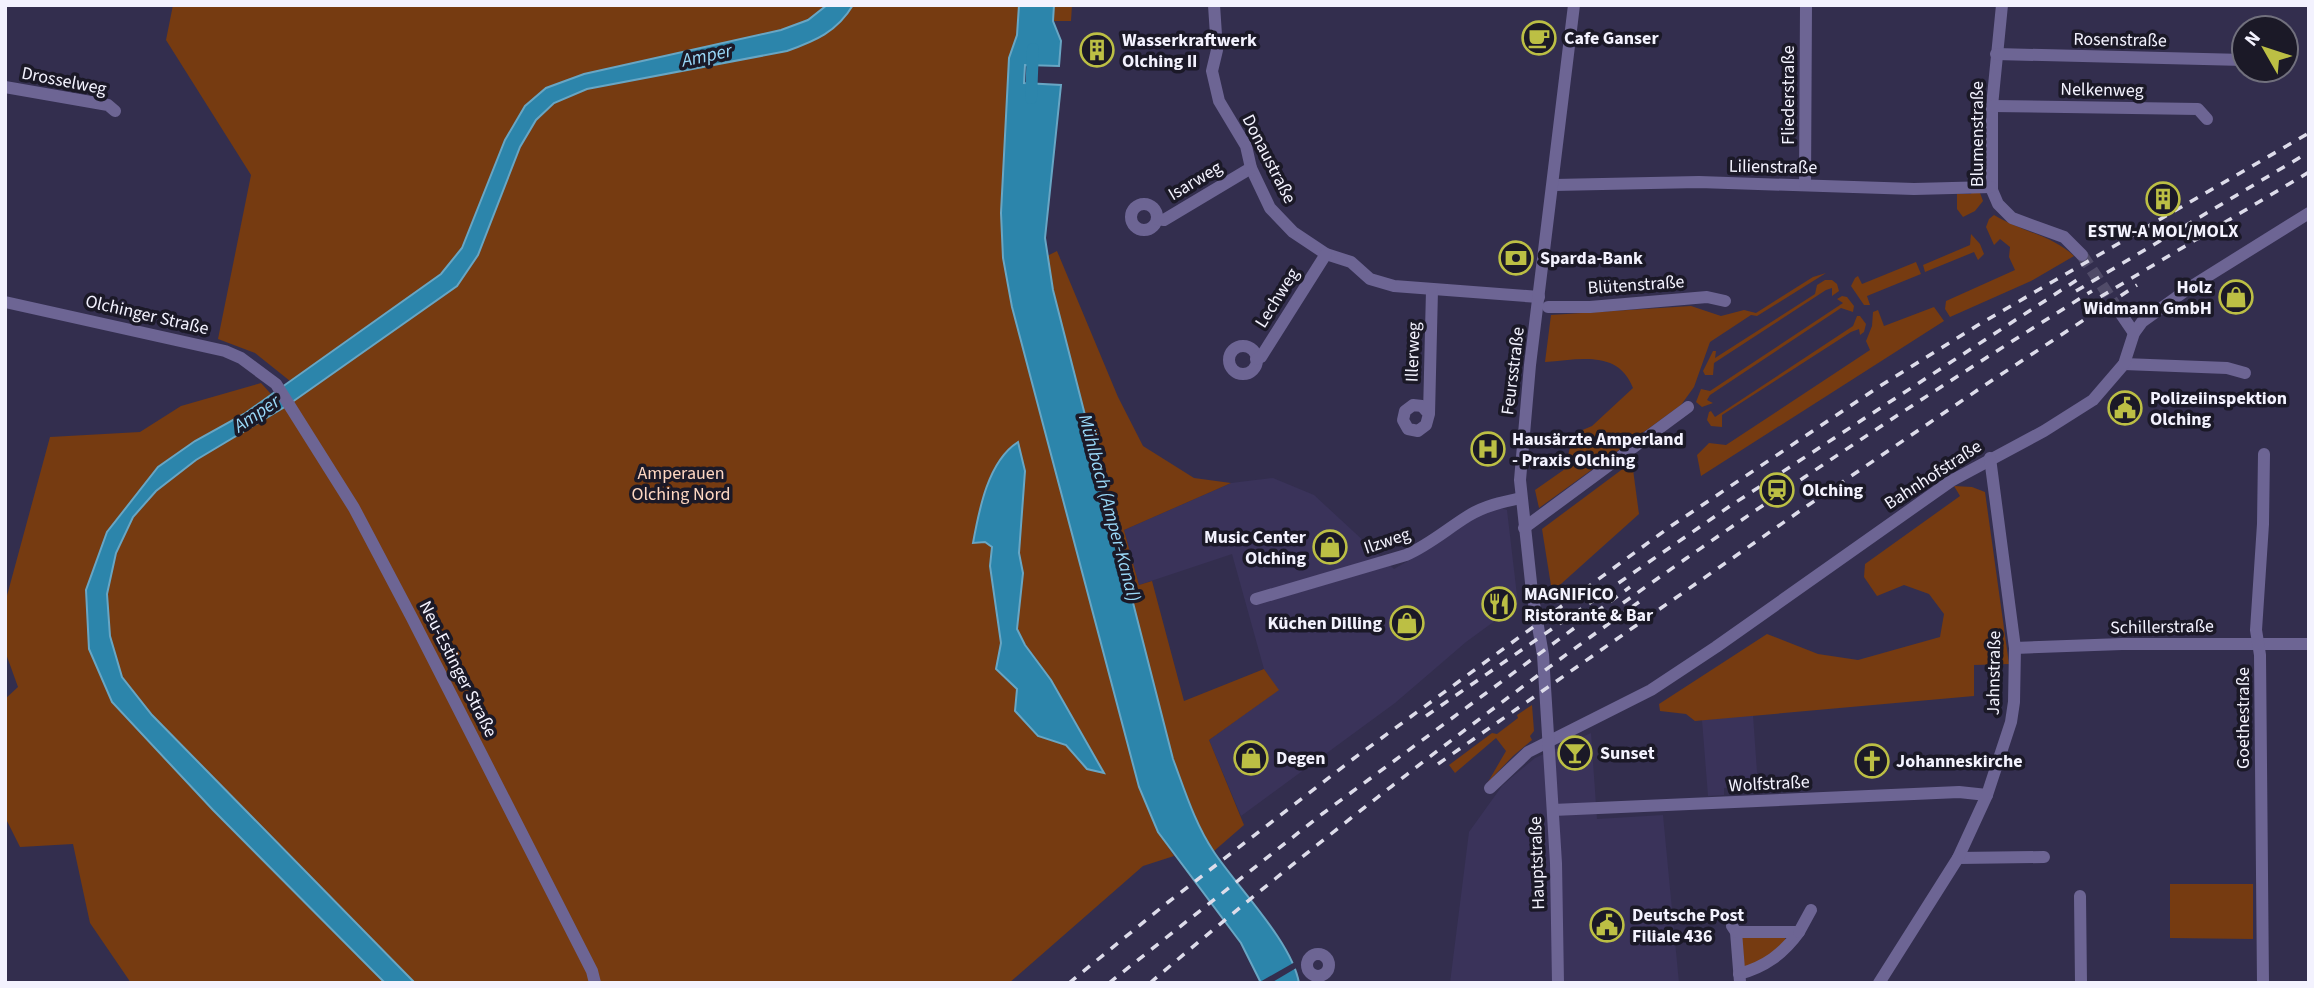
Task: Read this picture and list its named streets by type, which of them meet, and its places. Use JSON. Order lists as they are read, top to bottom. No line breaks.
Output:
{"streets":{"street":["Rosenstraße","Drosselweg","Nelkenweg","Fliederstraße","Blumenstraße","Donaustraße","Lilienstraße","Isarweg","Blütenstraße","Lechweg","Olchinger Straße","Illerweg","Feursstraße","Bahnhofstraße","Ilzweg","Schillerstraße","Neu-Estinger Straße","Jahnstraße","Goethestraße","Wolfstraße","Hauptstraße"]},"crossings":[["Rosenstraße","Blumenstraße"],["Nelkenweg","Blumenstraße"],["Fliederstraße","Lilienstraße"],["Blumenstraße","Lilienstraße"],["Donaustraße","Isarweg"],["Donaustraße","Blütenstraße"],["Donaustraße","Lechweg"],["Donaustraße","Illerweg"],["Donaustraße","Feursstraße"],["Lilienstraße","Feursstraße"],["Blütenstraße","Feursstraße"],["Olchinger Straße","Neu-Estinger Straße"],["Feursstraße","Bahnhofstraße"],["Feursstraße","Ilzweg"],["Feursstraße","Hauptstraße"],["Bahnhofstraße","Jahnstraße"],["Bahnhofstraße","Hauptstraße"],["Schillerstraße","Jahnstraße"],["Schillerstraße","Goethestraße"],["Jahnstraße","Wolfstraße"],["Wolfstraße","Hauptstraße"]],"water":["Amper","Mühlbach (Amper-Kanal)"],"parks":["Amperauen Olching Nord"],"places":{"cafe":["Cafe Ganser"],"building":["Wasserkraftwerk Olching II","ESTW-A MOL/MOLX"],"bank":["Sparda-Bank"],"shop":["Holz Widmann GmbH","Music Center Olching","Küchen Dilling","Degen"],"public building":["Polizeiinspektion Olching","Deutsche Post Filiale 436"],"hospital":["Hausärzte Amperland - Praxis Olching"],"station":["Olching"],"restaurant":["MAGNIFICO Ristorante & Bar"],"bar":["Sunset"],"church":["Johanneskirche"]},"north":"top left"}
